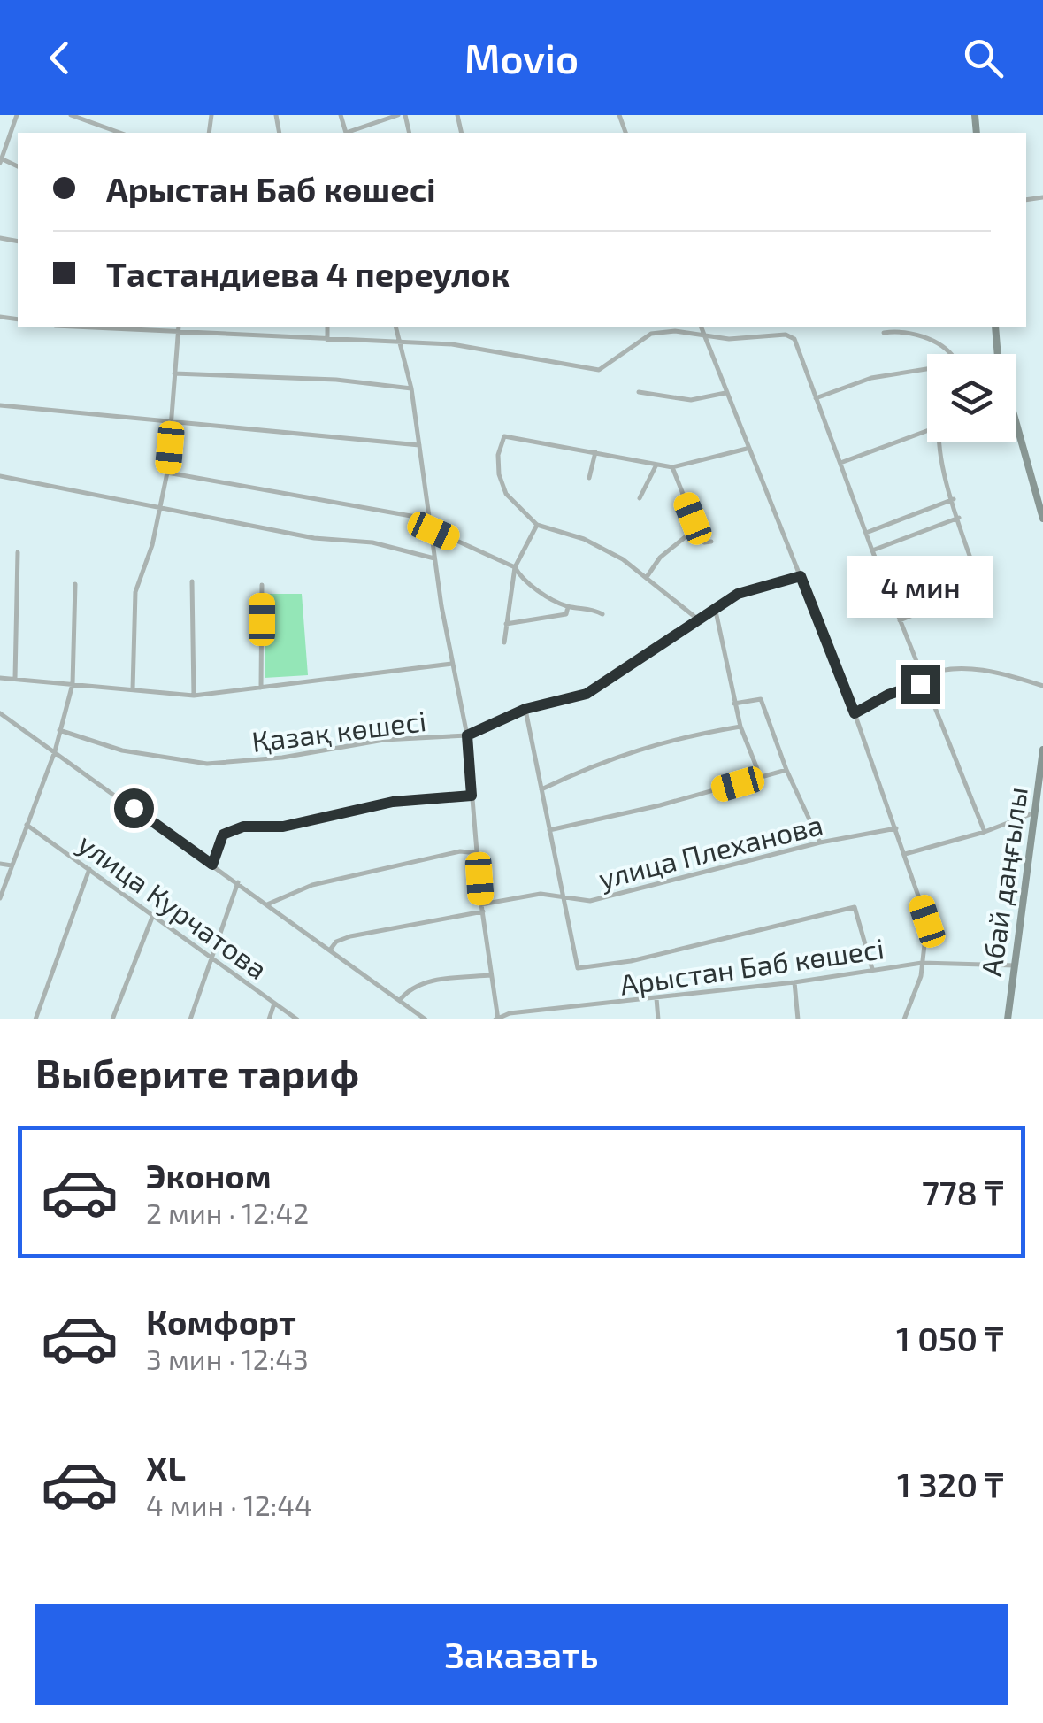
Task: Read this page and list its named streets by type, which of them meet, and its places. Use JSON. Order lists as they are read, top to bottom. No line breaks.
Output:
{"streets":{"street":["Қазақ көшесі","улица Плеханова","Абай даңғылы","улица Курчатова","Арыстан Баб көшесі"]},"crossings":[["Абай даңғылы","Арыстан Баб көшесі"]],"page":{"header":"Movio","banner":["Арыстан Баб көшесі","Тастандиева 4 переулок"],"bubble":"4 мин","heading":"Выберите тариф","list":[{"name":"Эконом","note":"2 мин · 12:42","value":"778 ₸"},{"name":"Комфорт","note":"3 мин · 12:43","value":"1 050 ₸"},{"name":"XL","note":"4 мин · 12:44","value":"1 320 ₸"}],"buttons":"Заказать"}}
